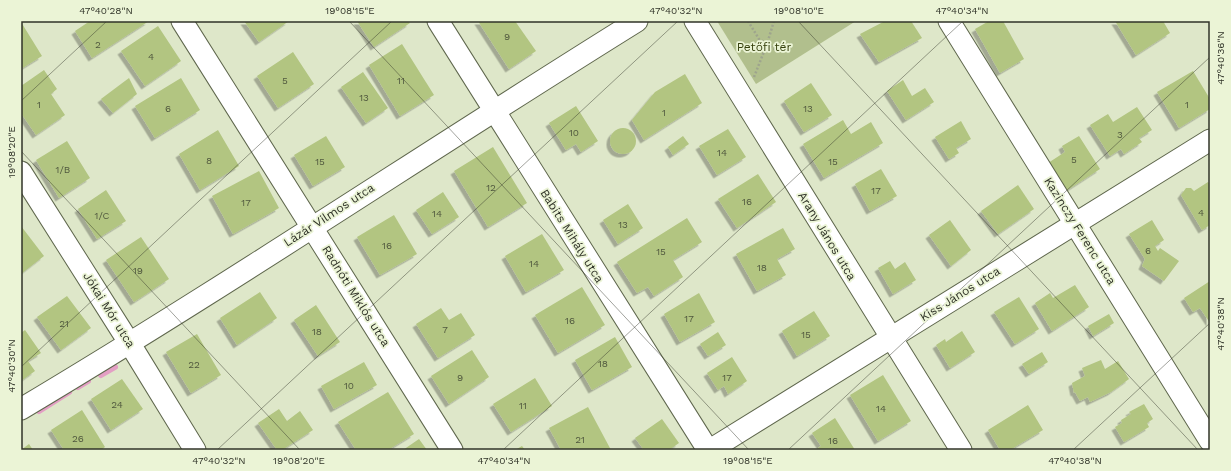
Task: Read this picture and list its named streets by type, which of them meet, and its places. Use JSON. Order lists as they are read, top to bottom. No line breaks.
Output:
{"streets":{"street":["Lázár Vilmos utca","Kazinczy Ferenc utca","Babits Mihály utca","Arany János utca","Kiss János utca","Radnóti Miklós utca","Jókai Mór utca"]},"crossings":[["Lázár Vilmos utca","Babits Mihály utca"],["Lázár Vilmos utca","Radnóti Miklós utca"],["Lázár Vilmos utca","Jókai Mór utca"],["Kazinczy Ferenc utca","Kiss János utca"],["Babits Mihály utca","Kiss János utca"],["Arany János utca","Kiss János utca"]],"parks":["Petőfi tér"],"house_numbers":["9","2","4","5","11","13","1","1","6","13","1","10","3","14","5","8","15","15","1/B","12","17","16","17","4","14","1/C","13","16","6","15","14","18","19","17","16","21","7","18","15","18","22","9","17","10","24","11","14","26","21","16"],"coordinates":["47°40'28\"N","19°08'15\"E","47°40'32\"N","19°08'10\"E","47°40'34\"N","47°40'36\"N","19°08'20\"E","47°40'38\"N","47°40'30\"N"]}
